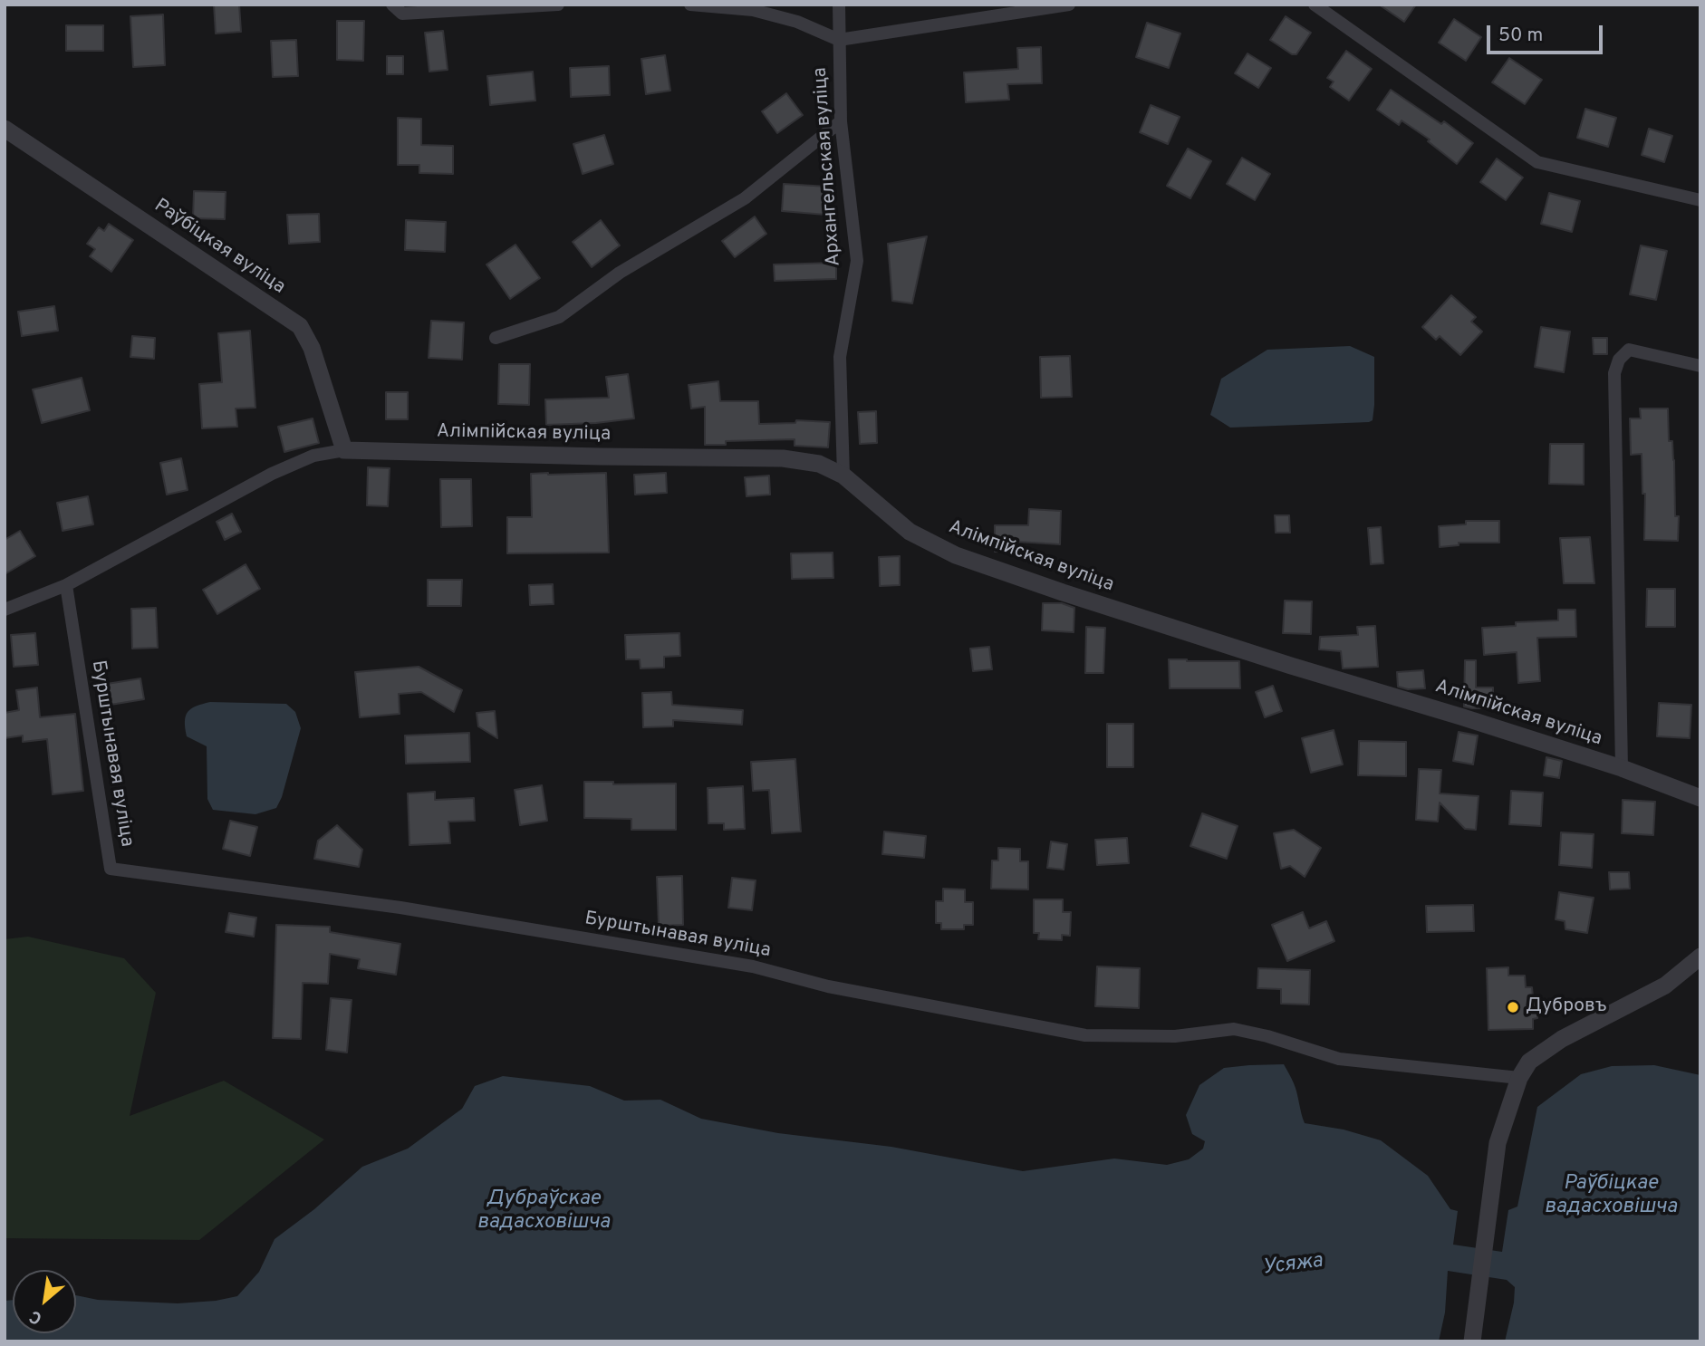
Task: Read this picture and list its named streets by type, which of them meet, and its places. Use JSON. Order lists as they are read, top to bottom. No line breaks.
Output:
{"streets":{"street":["Архангельская вуліца","Раўбіцкая вуліца","Алімпійская вуліца","Бурштынавая вуліца"]},"crossings":[["Архангельская вуліца","Алімпійская вуліца"],["Раўбіцкая вуліца","Алімпійская вуліца"]],"water":["Раўбіцкае вадасховішча","Дубраўскае вадасховішча","Усяжа"],"places":["Дубровъ"],"scale_bar":"50 m","north":"bottom left"}
